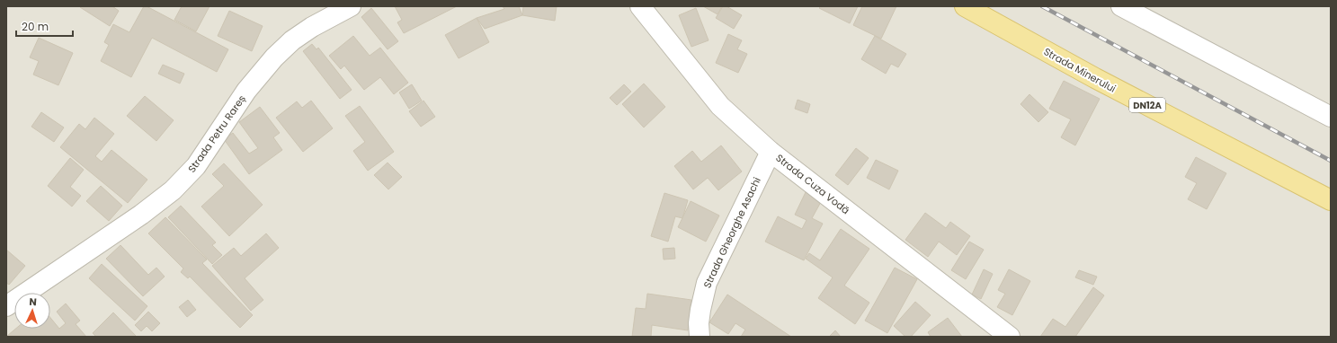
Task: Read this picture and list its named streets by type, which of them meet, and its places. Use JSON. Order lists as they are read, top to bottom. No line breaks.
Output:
{"streets":{"main road":["Strada Minerului","DN12A"],"street":["Strada Petru Rareș","Strada Cuza Vodă","Strada Gheorghe Asachi"]},"crossings":[["Strada Cuza Vodă","Strada Gheorghe Asachi"]],"scale_bar":"20 m","north":"top"}
